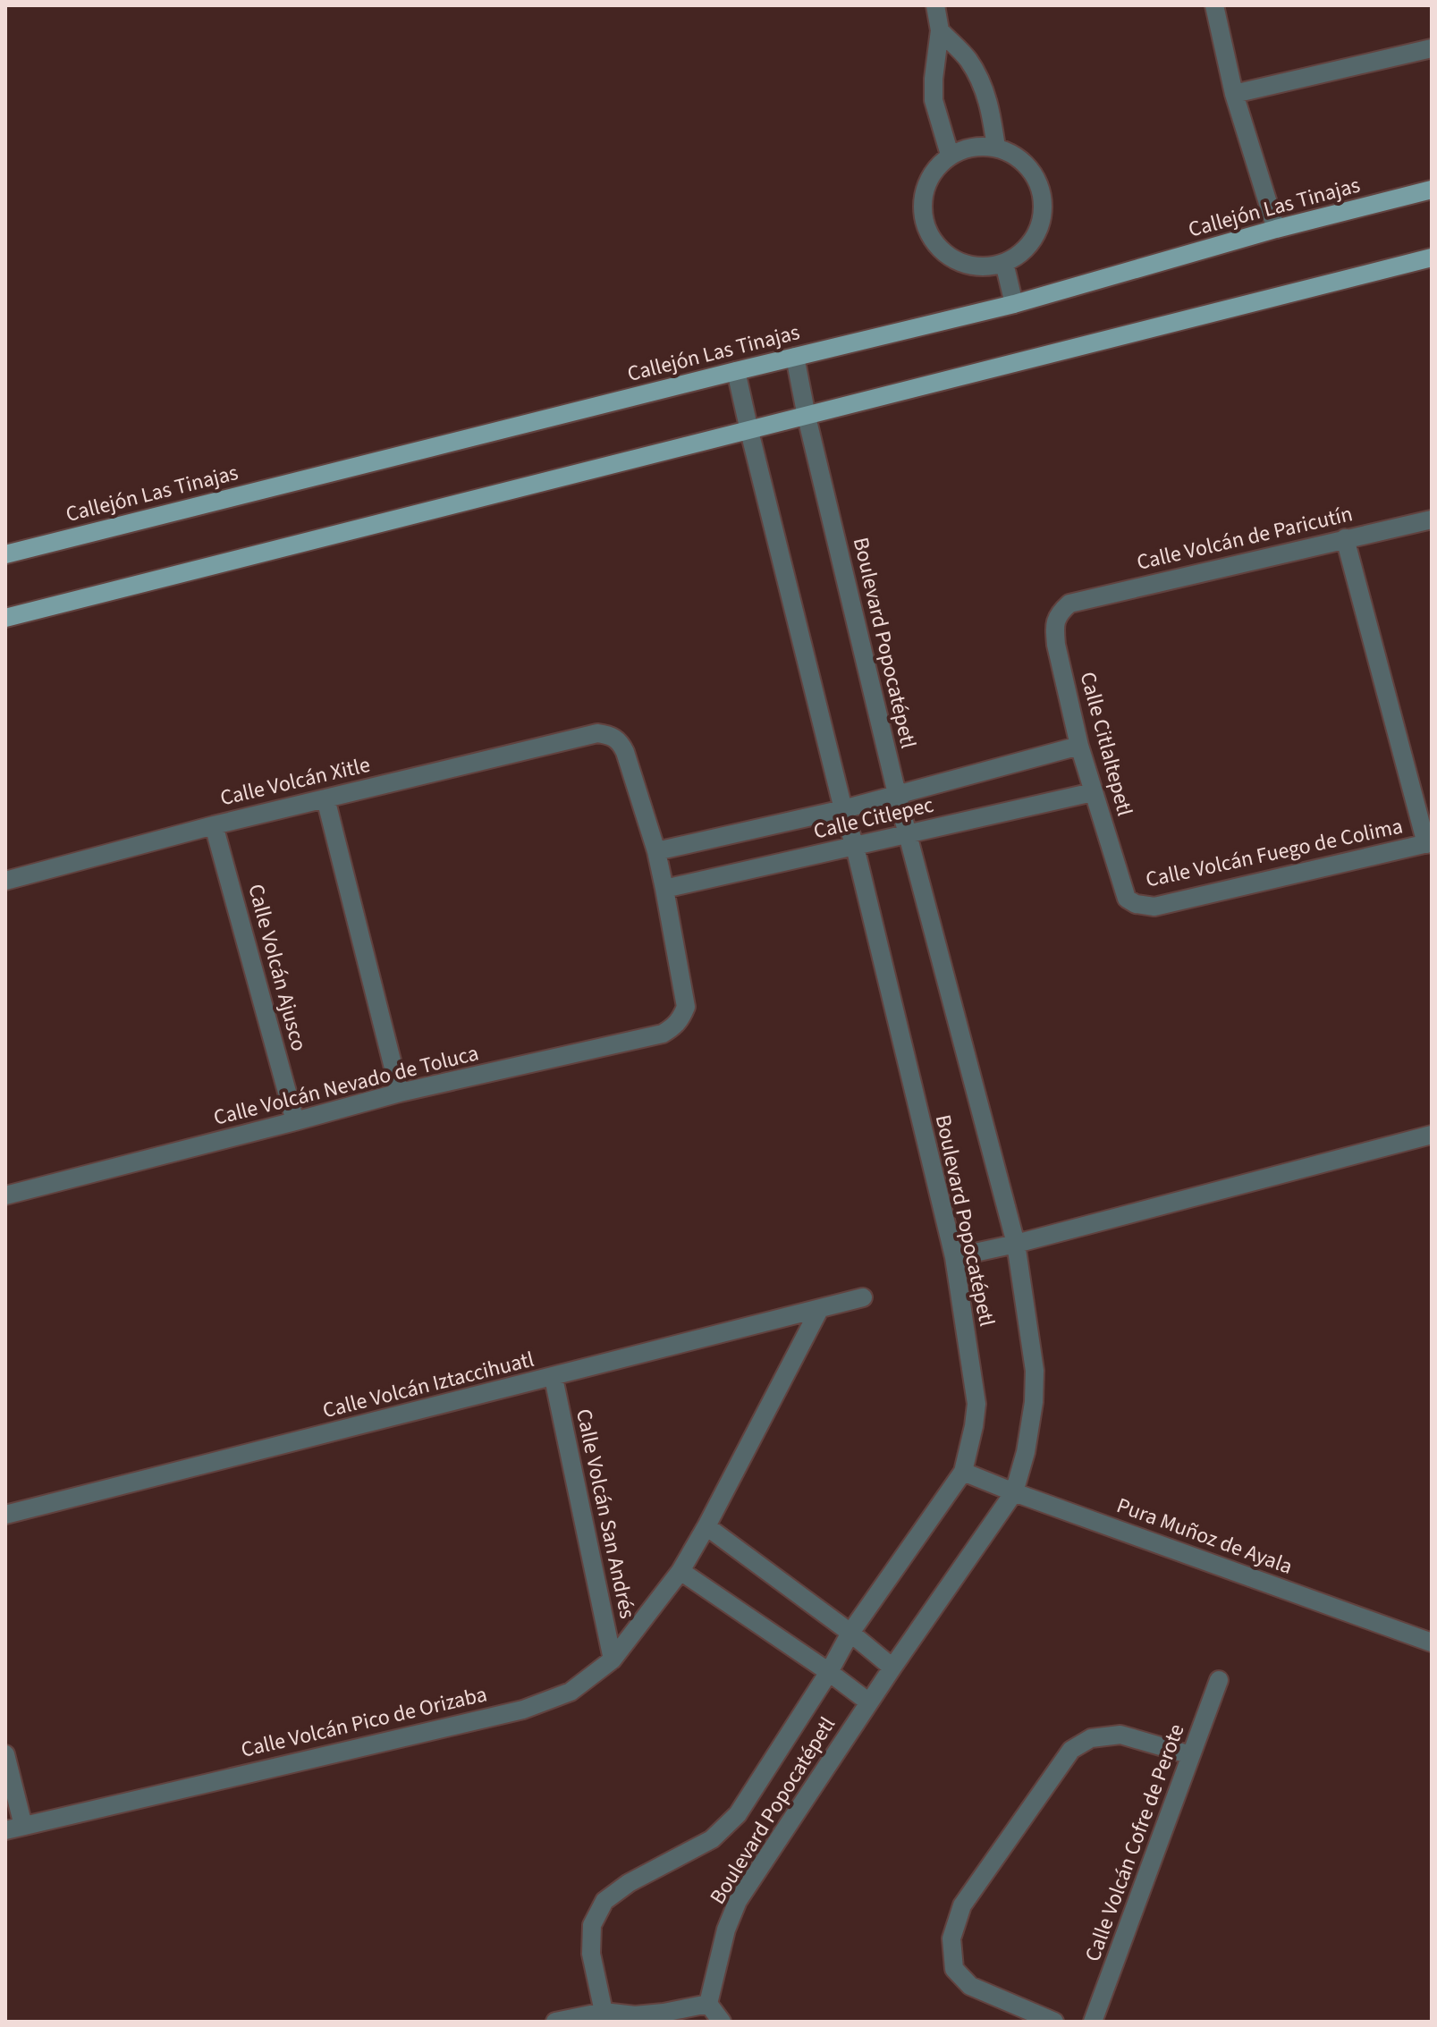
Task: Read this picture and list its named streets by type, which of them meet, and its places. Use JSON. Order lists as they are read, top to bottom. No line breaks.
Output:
{"streets":{"main road":["Callejón Las Tinajas"],"street":["Calle Volcán de Paricutín","Boulevard Popocatépetl","Calle Citlaltepetl","Calle Volcán Xitle","Calle Citlepec","Calle Volcán Fuego de Colima","Calle Volcán Ajusco","Calle Volcán Nevado de Toluca","Calle Volcán Iztaccihuatl","Calle Volcán San Andrés","Pura Muñoz de Ayala","Calle Volcán Pico de Orizaba","Calle Volcán Cofre de Perote"]},"crossings":[["Callejón Las Tinajas","Boulevard Popocatépetl"],["Calle Volcán de Paricutín","Calle Citlaltepetl"],["Boulevard Popocatépetl","Calle Citlepec"],["Boulevard Popocatépetl","Pura Muñoz de Ayala"],["Calle Citlaltepetl","Calle Citlepec"],["Calle Citlaltepetl","Calle Volcán Fuego de Colima"],["Calle Volcán Xitle","Calle Citlepec"],["Calle Volcán Xitle","Calle Volcán Ajusco"],["Calle Citlepec","Calle Volcán Nevado de Toluca"],["Calle Volcán Ajusco","Calle Volcán Nevado de Toluca"],["Calle Volcán Iztaccihuatl","Calle Volcán San Andrés"],["Calle Volcán Iztaccihuatl","Calle Volcán Pico de Orizaba"],["Calle Volcán San Andrés","Calle Volcán Pico de Orizaba"]]}
